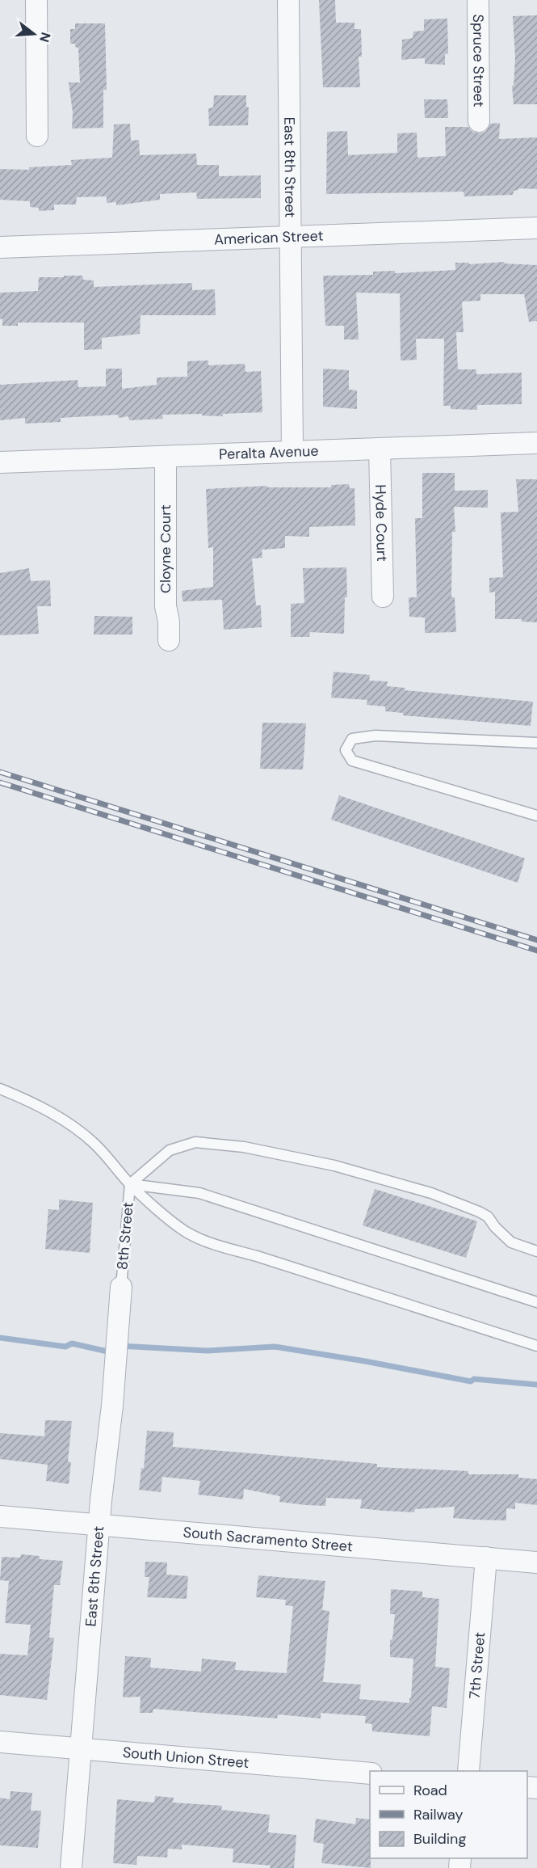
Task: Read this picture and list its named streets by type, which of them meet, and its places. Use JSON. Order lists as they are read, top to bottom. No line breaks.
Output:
{"streets":{"street":["Spruce Street","East 8th Street","American Street","Peralta Avenue","Hyde Court","Cloyne Court","South Sacramento Street","7th Street","South Union Street"],"lane":["8th Street"]},"crossings":[["East 8th Street","American Street"],["East 8th Street","Peralta Avenue"],["East 8th Street","8th Street"],["East 8th Street","South Sacramento Street"],["East 8th Street","South Union Street"],["Peralta Avenue","Hyde Court"],["Peralta Avenue","Cloyne Court"],["South Sacramento Street","7th Street"]],"legend":["Road","Railway","Building"],"north":"right"}
